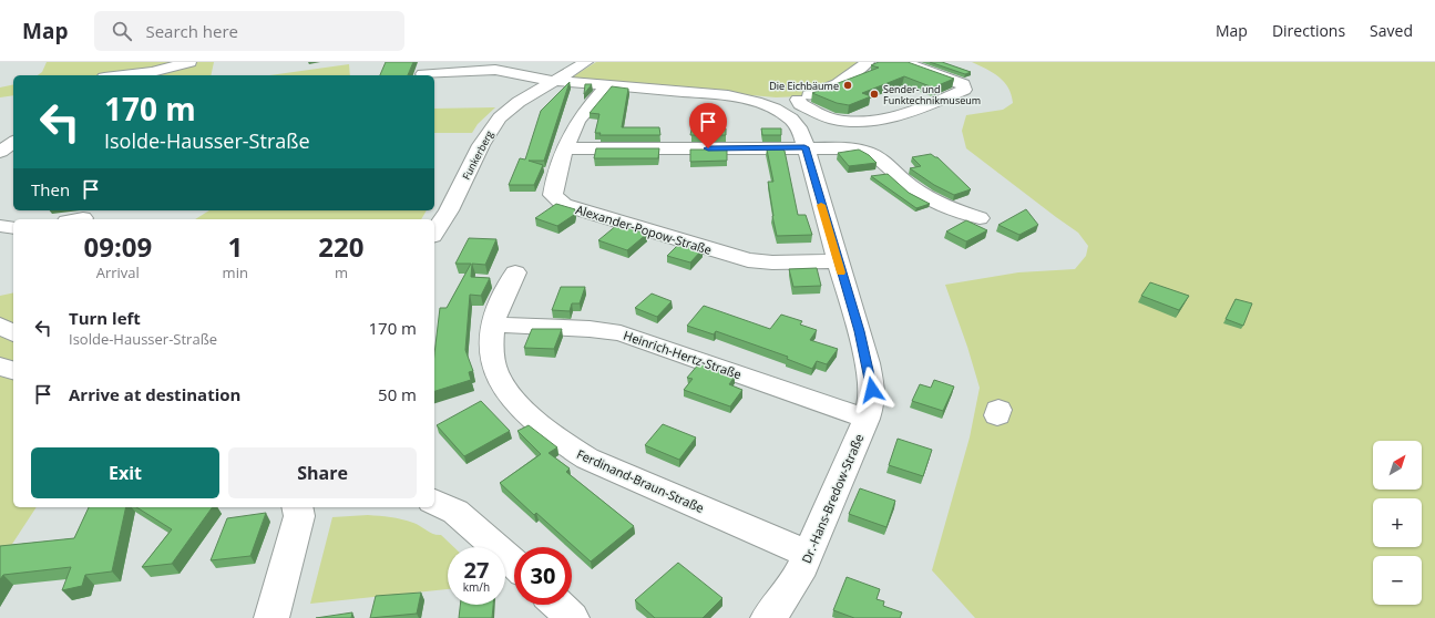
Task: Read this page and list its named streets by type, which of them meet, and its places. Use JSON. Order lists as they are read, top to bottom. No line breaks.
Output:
{"streets":{"street":["Funkerberg","Alexander-Popow-Straße","Heinrich-Hertz-Straße","Ferdinand-Braun-Straße","Dr.-Hans-Bredow-Straße"]},"crossings":[["Funkerberg","Dr.-Hans-Bredow-Straße"],["Alexander-Popow-Straße","Dr.-Hans-Bredow-Straße"],["Heinrich-Hertz-Straße","Ferdinand-Braun-Straße"],["Heinrich-Hertz-Straße","Dr.-Hans-Bredow-Straße"],["Ferdinand-Braun-Straße","Dr.-Hans-Bredow-Straße"]],"places":["Die Eichbäume","Sender- und Funktechnikmuseum"],"north":"top right","page":{"header":"Map","search":"Search here","nav":["Map","Directions","Saved"],"turn":["170 m","Isolde-Hausser-Straße"],"then":"Then","eta":["09:09","Arrival","1","min","220","m"],"list":[{"name":"Turn left","note":"Isolde-Hausser-Straße","value":"170 m"},{"name":"Arrive at destination","value":"50 m"}],"buttons":["Exit","Share"],"map_buttons":["+","−"],"speed":"27 km/h","limit":"30"}}
